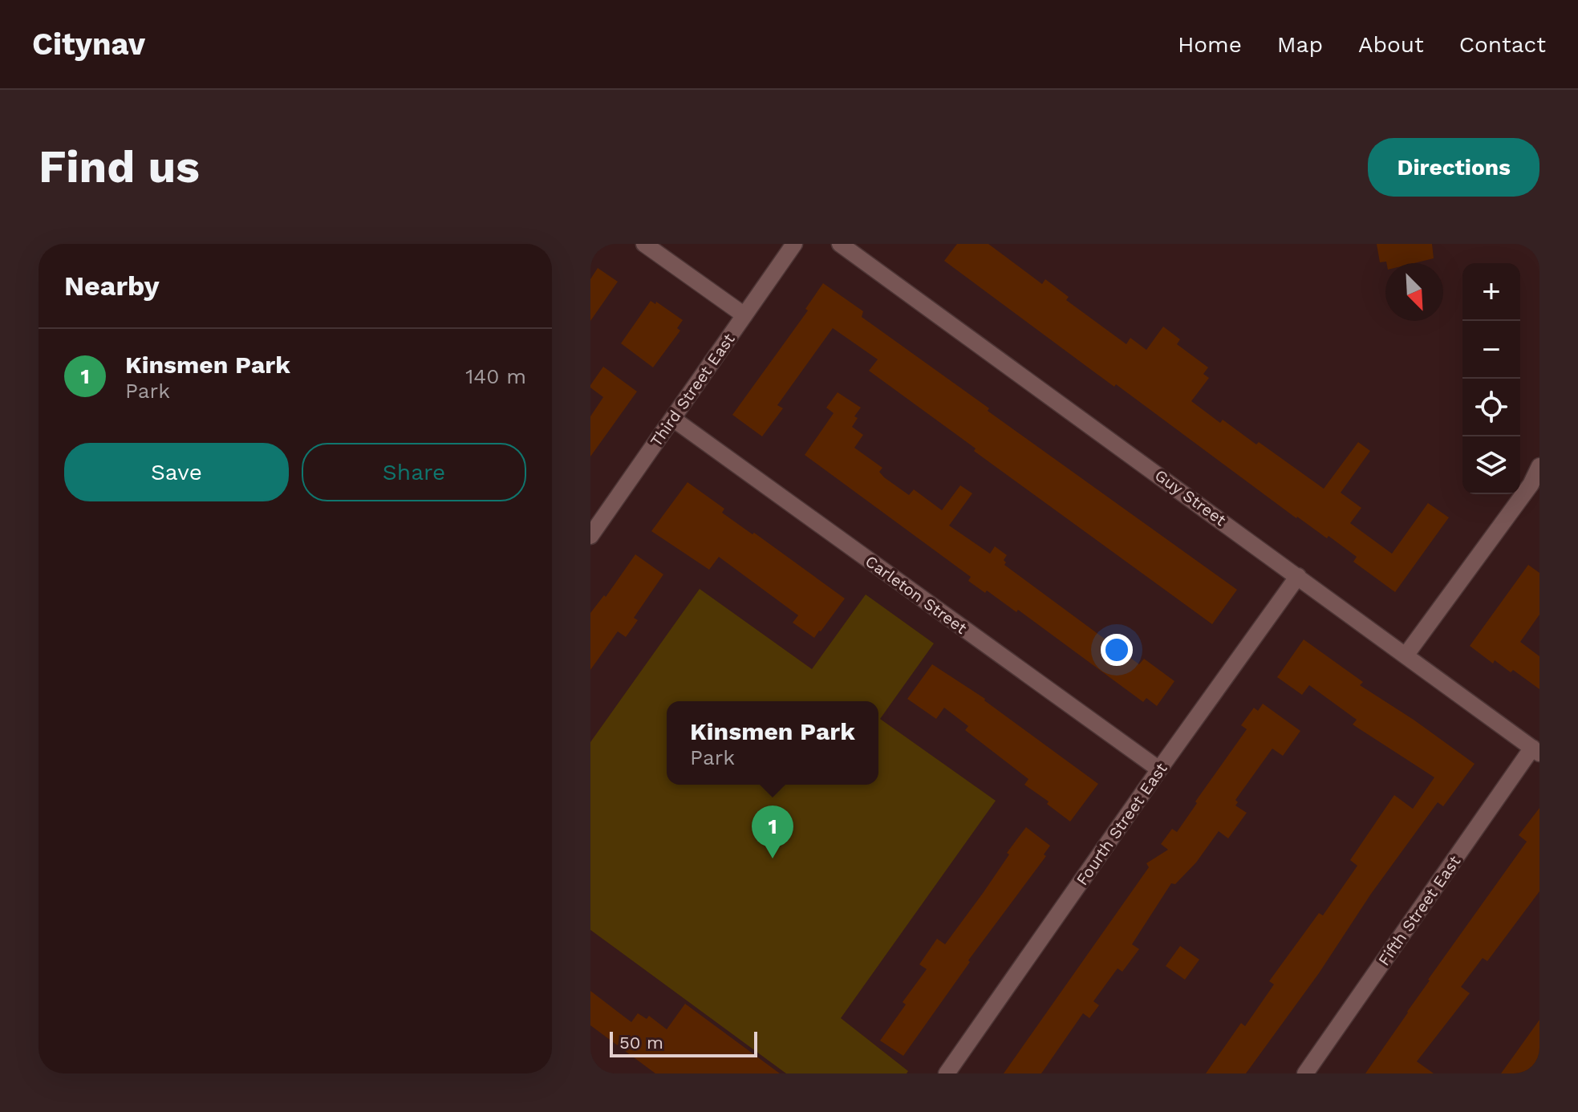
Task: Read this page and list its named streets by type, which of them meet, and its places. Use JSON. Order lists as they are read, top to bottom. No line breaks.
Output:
{"streets":{"street":["Third Street East","Guy Street","Carleton Street","Fourth Street East","Fifth Street East"]},"crossings":[["Third Street East","Carleton Street"],["Guy Street","Fourth Street East"],["Guy Street","Fifth Street East"],["Carleton Street","Fourth Street East"]],"scale_bar":"50 m","north":"bottom right","page":{"header":"Citynav","nav":["Home","Map","About","Contact"],"buttons":["Directions",["Save","Share"]],"title":"Find us","heading":"Nearby","map_buttons":["+","−"],"list":[{"mark":"1","name":"Kinsmen Park","note":"Park","value":"140 m"}],"popup":["Kinsmen Park","Park"],"pins":"1","scale":"50 m"}}
